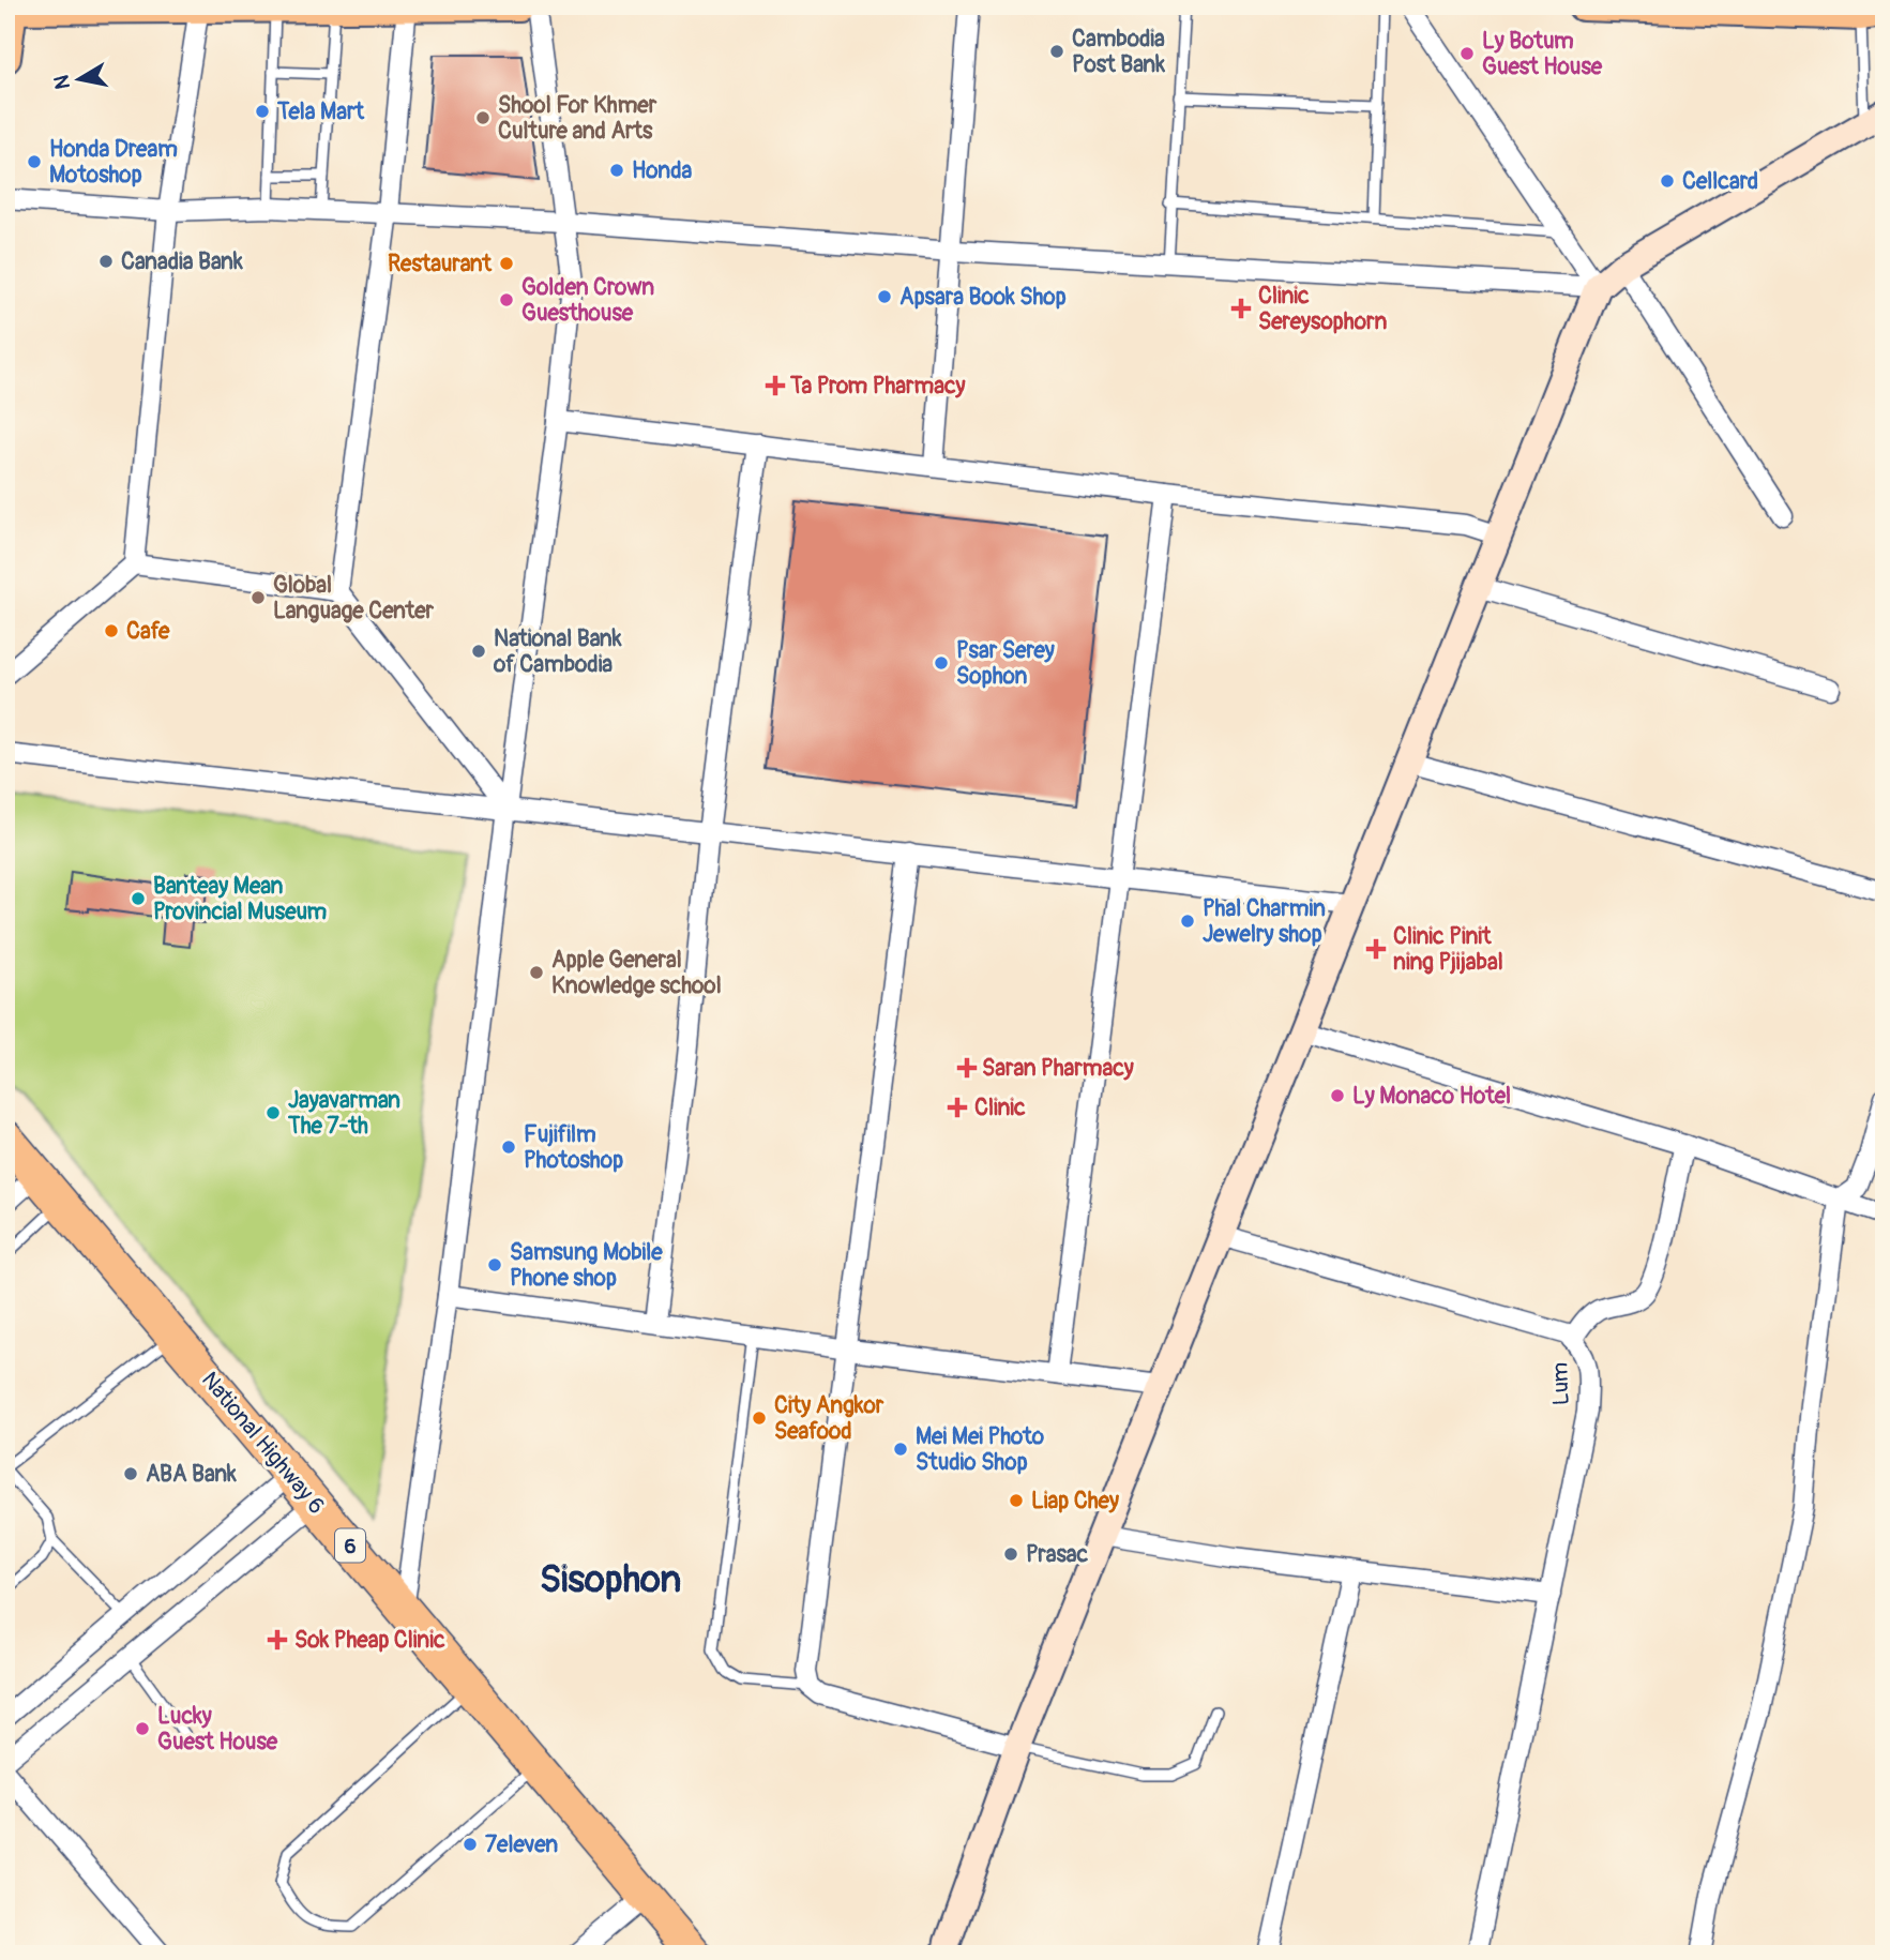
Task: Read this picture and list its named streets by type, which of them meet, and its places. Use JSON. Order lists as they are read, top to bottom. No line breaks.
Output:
{"streets":{"highway":["National Highway 6","6"],"street":["Lum"]},"districts":["Sisophon"],"places":{"other":["Cambodia Post Bank","Ly Botum Guest House","Tela Mart","Shool For Khmer Culture and Arts","Honda Dream Motoshop","Honda","Cellcard","Canadia Bank","Restaurant","Apsara Book Shop","Golden Crown Guesthouse","Global Language Center","Cafe","National Bank of Cambodia","Psar Serey Sophon","Banteay Mean Provincial Museum","Phal Charmin Jewelry shop","Apple General Knowledge school","Ly Monaco Hotel","Jayavarman The 7-th","Fujifilm Photoshop","Samsung Mobile Phone shop","City Angkor Seafood","Mei Mei Photo Studio Shop","ABA Bank","Liap Chey","Prasac","Lucky Guest House","7eleven"],"health":["Clinic Sereysophorn","Ta Prom Pharmacy","Clinic Pinit ning Pjijabal","Saran Pharmacy","Clinic","Sok Pheap Clinic"]},"north":"left"}
